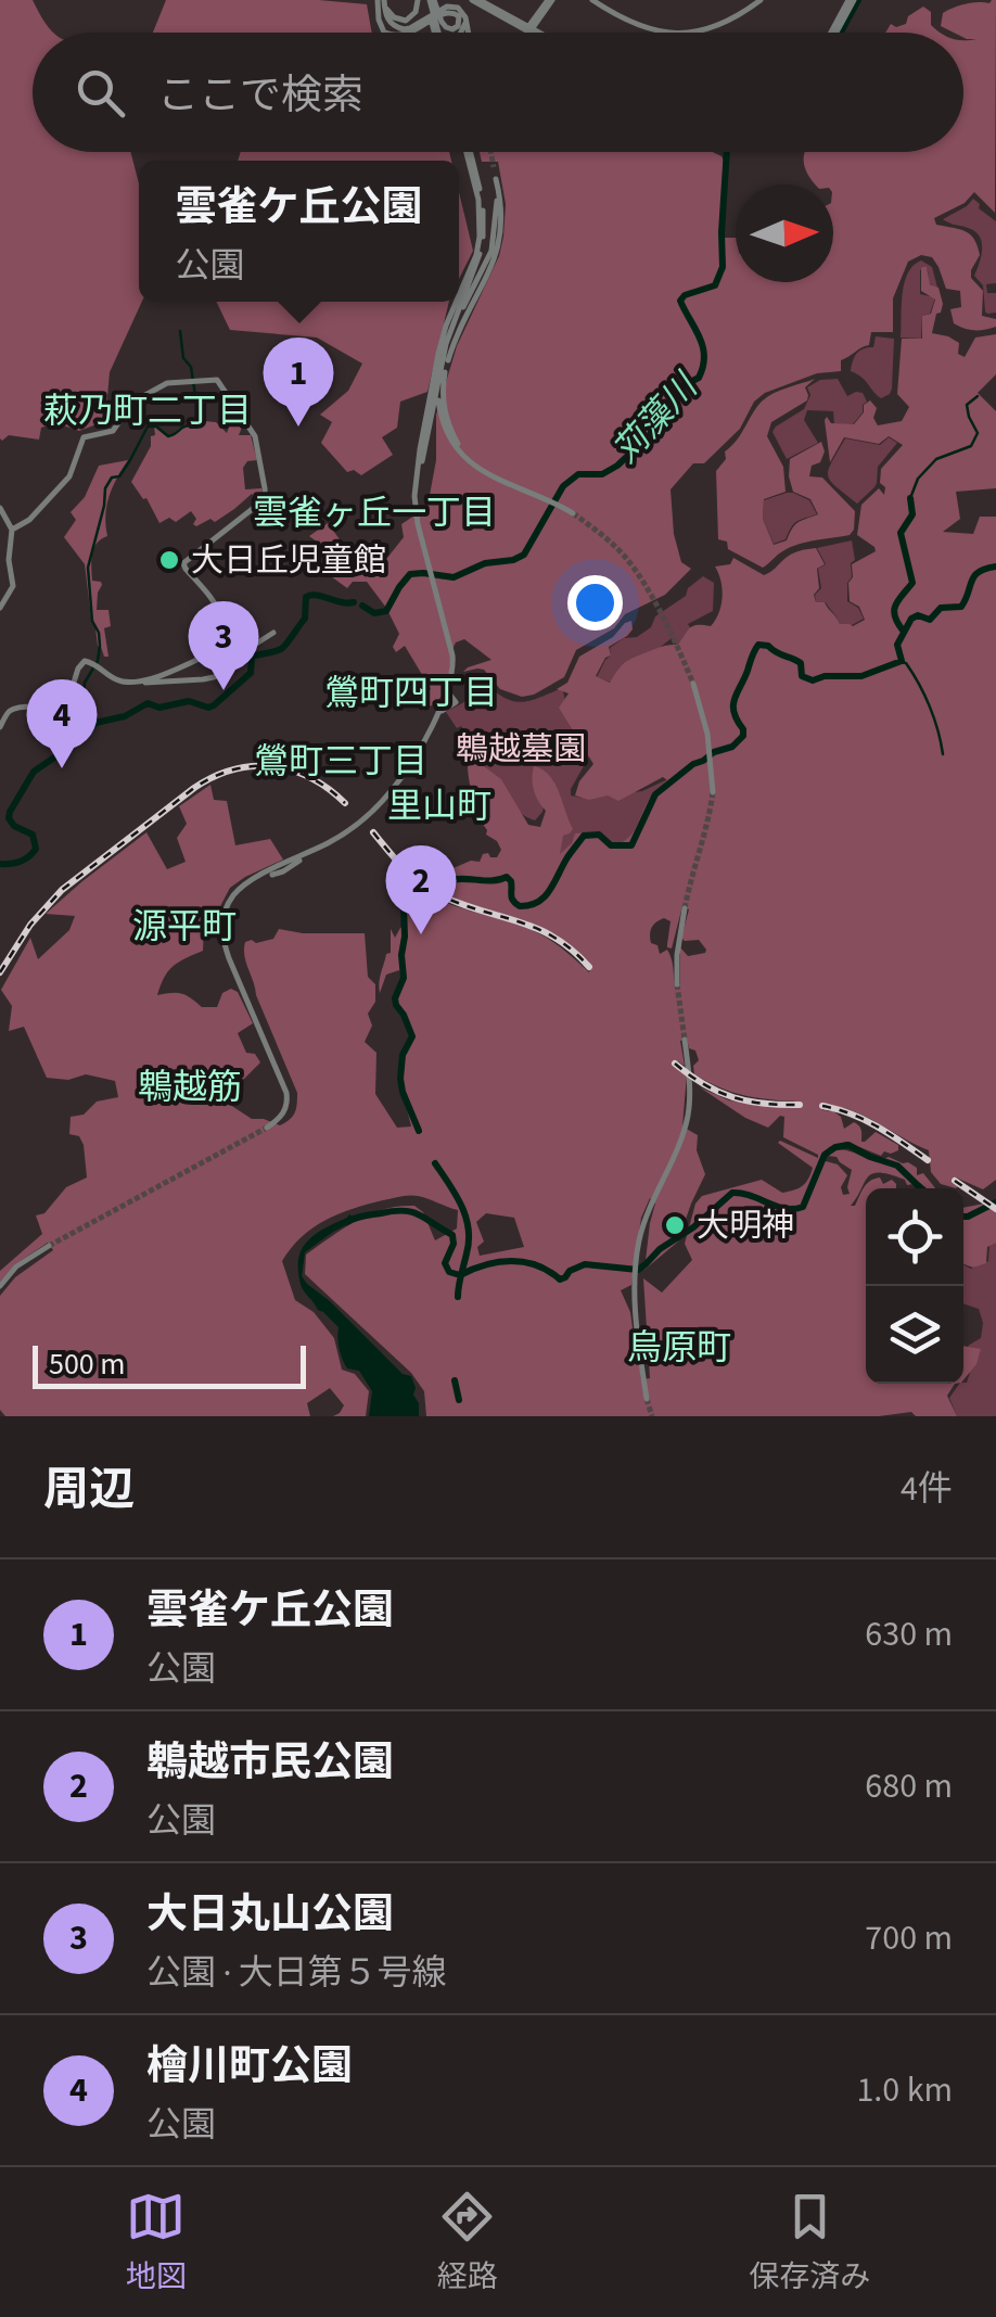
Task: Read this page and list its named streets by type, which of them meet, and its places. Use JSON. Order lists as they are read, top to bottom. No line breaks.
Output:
{"districts":["萩乃町二丁目","雲雀ヶ丘一丁目","鶯町四丁目","鶯町三丁目","里山町","源平町","鵯越筋","烏原町"],"water":["苅藻川"],"parks":["鵯越墓園"],"places":["大日丘児童館","大明神"],"scale_bar":"500 m","north":"right","page":{"search":"ここで検索","popup":["雲雀ケ丘公園","公園"],"pins":["1","3","4","2"],"scale":"500 m","heading":["周辺","4件"],"list":[{"mark":"1","name":"雲雀ケ丘公園","note":"公園","value":"630 m"},{"mark":"2","name":"鵯越市民公園","note":"公園","value":"680 m"},{"mark":"3","name":"大日丸山公園","note":"公園 · 大日第５号線","value":"700 m"},{"mark":"4","name":"檜川町公園","note":"公園","value":"1.0 km"}],"nav":["地図","経路","保存済み"]}}
